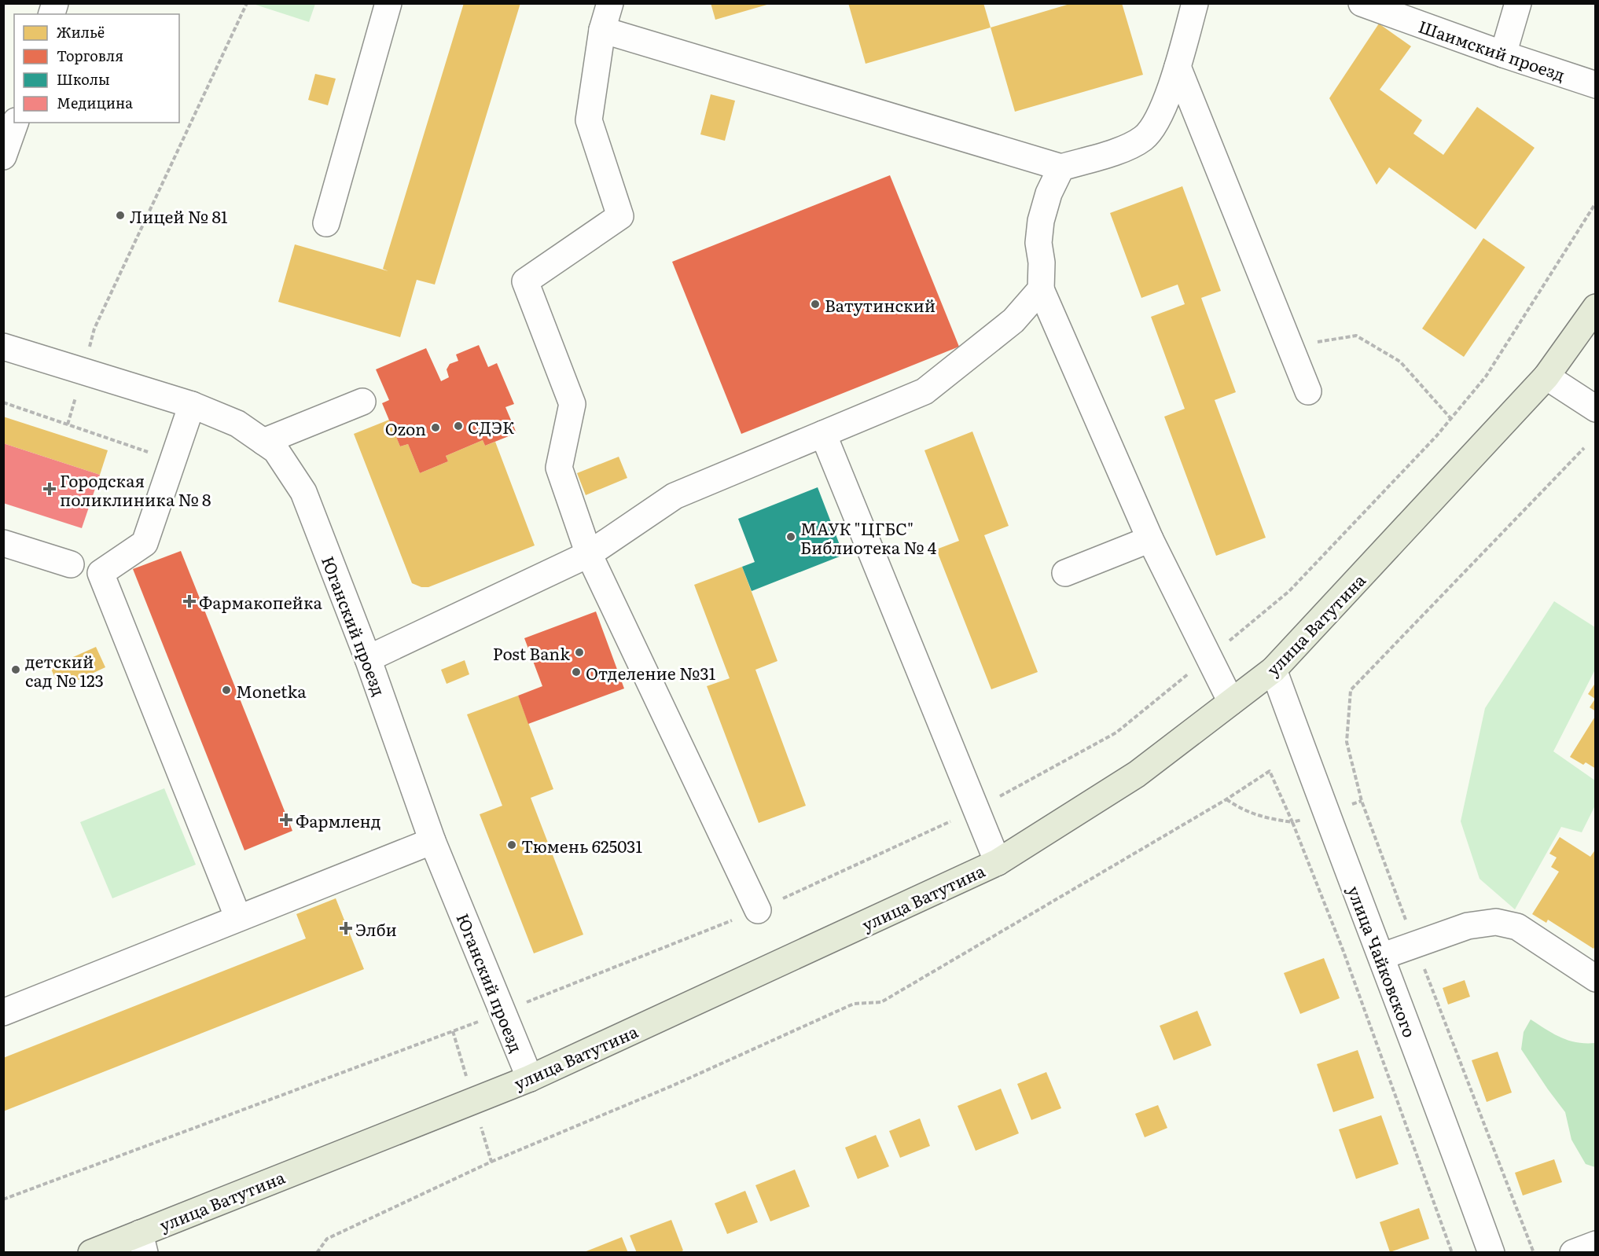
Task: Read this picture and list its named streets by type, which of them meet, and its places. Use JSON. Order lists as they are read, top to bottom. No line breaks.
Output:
{"streets":{"main road":["улица Ватутина"],"street":["Шаимский проезд","Юганский проезд","улица Чайковского"]},"crossings":[["улица Ватутина","Юганский проезд"],["улица Ватутина","улица Чайковского"]],"places":{"other":["Лицей № 81","Ватутинский","СДЭК","Ozon","МАУК \"ЦГБС\" Библиотека № 4","Post Bank","детский сад № 123","Отделение №31","Monetka","Тюмень 625031"],"health":["Городская поликлиника № 8","Фармакопейка","Фармленд","Элби"]},"legend":["Жильё","Торговля","Школы","Медицина"]}
